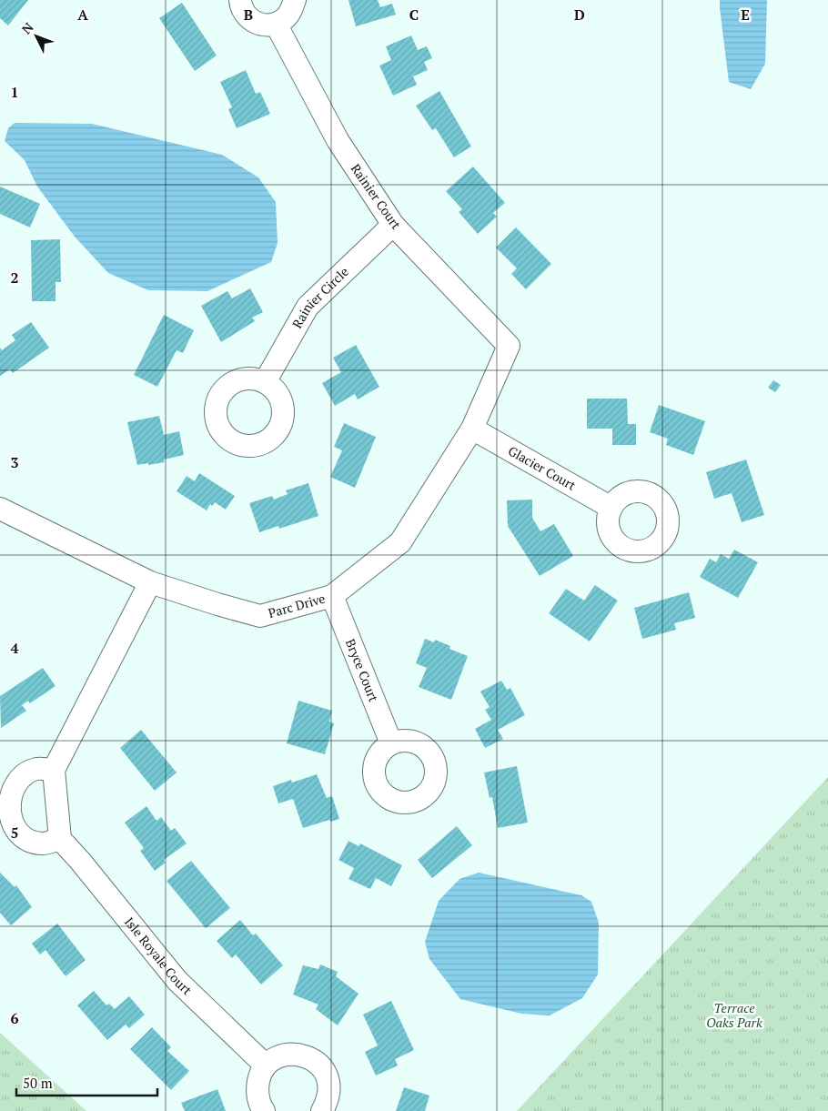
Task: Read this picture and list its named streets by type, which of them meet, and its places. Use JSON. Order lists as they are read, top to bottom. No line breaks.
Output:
{"streets":{"street":["Rainier Court","Rainier Circle","Glacier Court","Parc Drive","Bryce Court","Isle Royale Court"]},"crossings":[["Rainier Court","Rainier Circle"],["Rainier Court","Parc Drive"],["Glacier Court","Parc Drive"],["Parc Drive","Bryce Court"]],"parks":["Terrace Oaks Park"],"scale_bar":"50 m","north":"top left","grid":{"columns":["A","B","C","D","E"],"rows":["1","2","3","4","5","6"]}}
